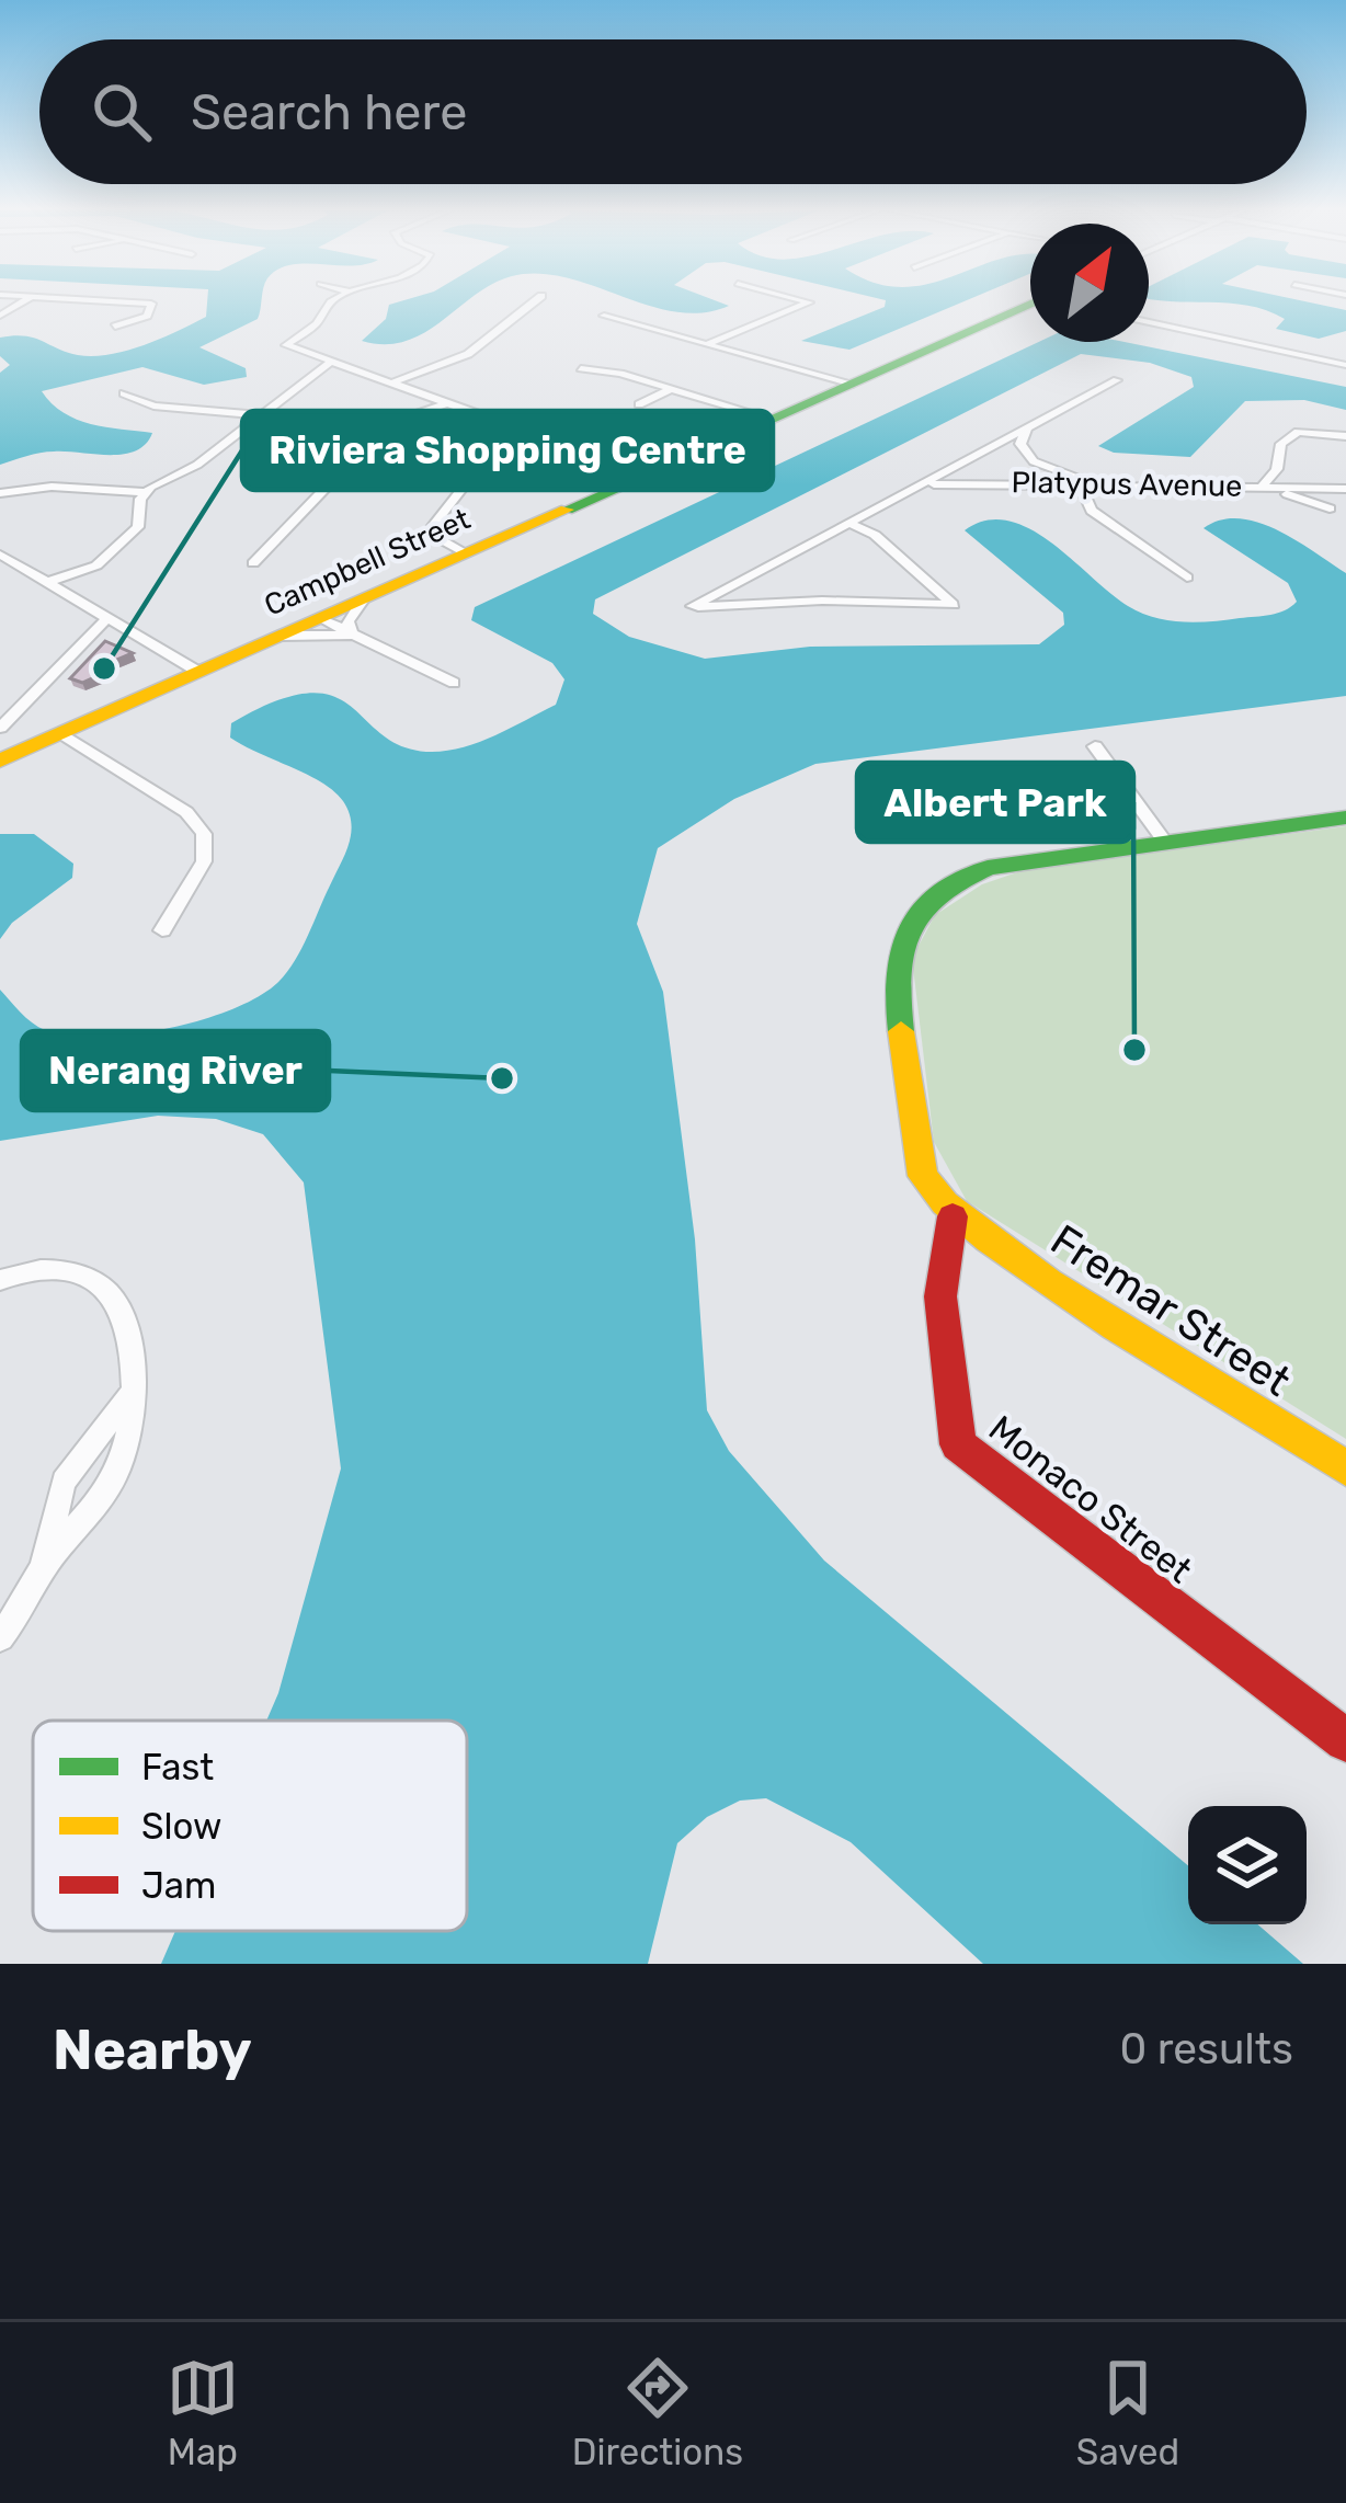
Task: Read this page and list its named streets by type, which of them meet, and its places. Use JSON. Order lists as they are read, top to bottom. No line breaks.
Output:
{"streets":{"street":["Platypus Avenue","Campbell Street","Fremar Street","Monaco Street"]},"crossings":[["Fremar Street","Monaco Street"]],"places":["Riviera Shopping Centre","Albert Park","Nerang River"],"legend":["Fast","Slow","Jam"],"north":"top right","page":{"search":"Search here","heading":["Nearby","0 results"],"nav":["Map","Directions","Saved"]}}
